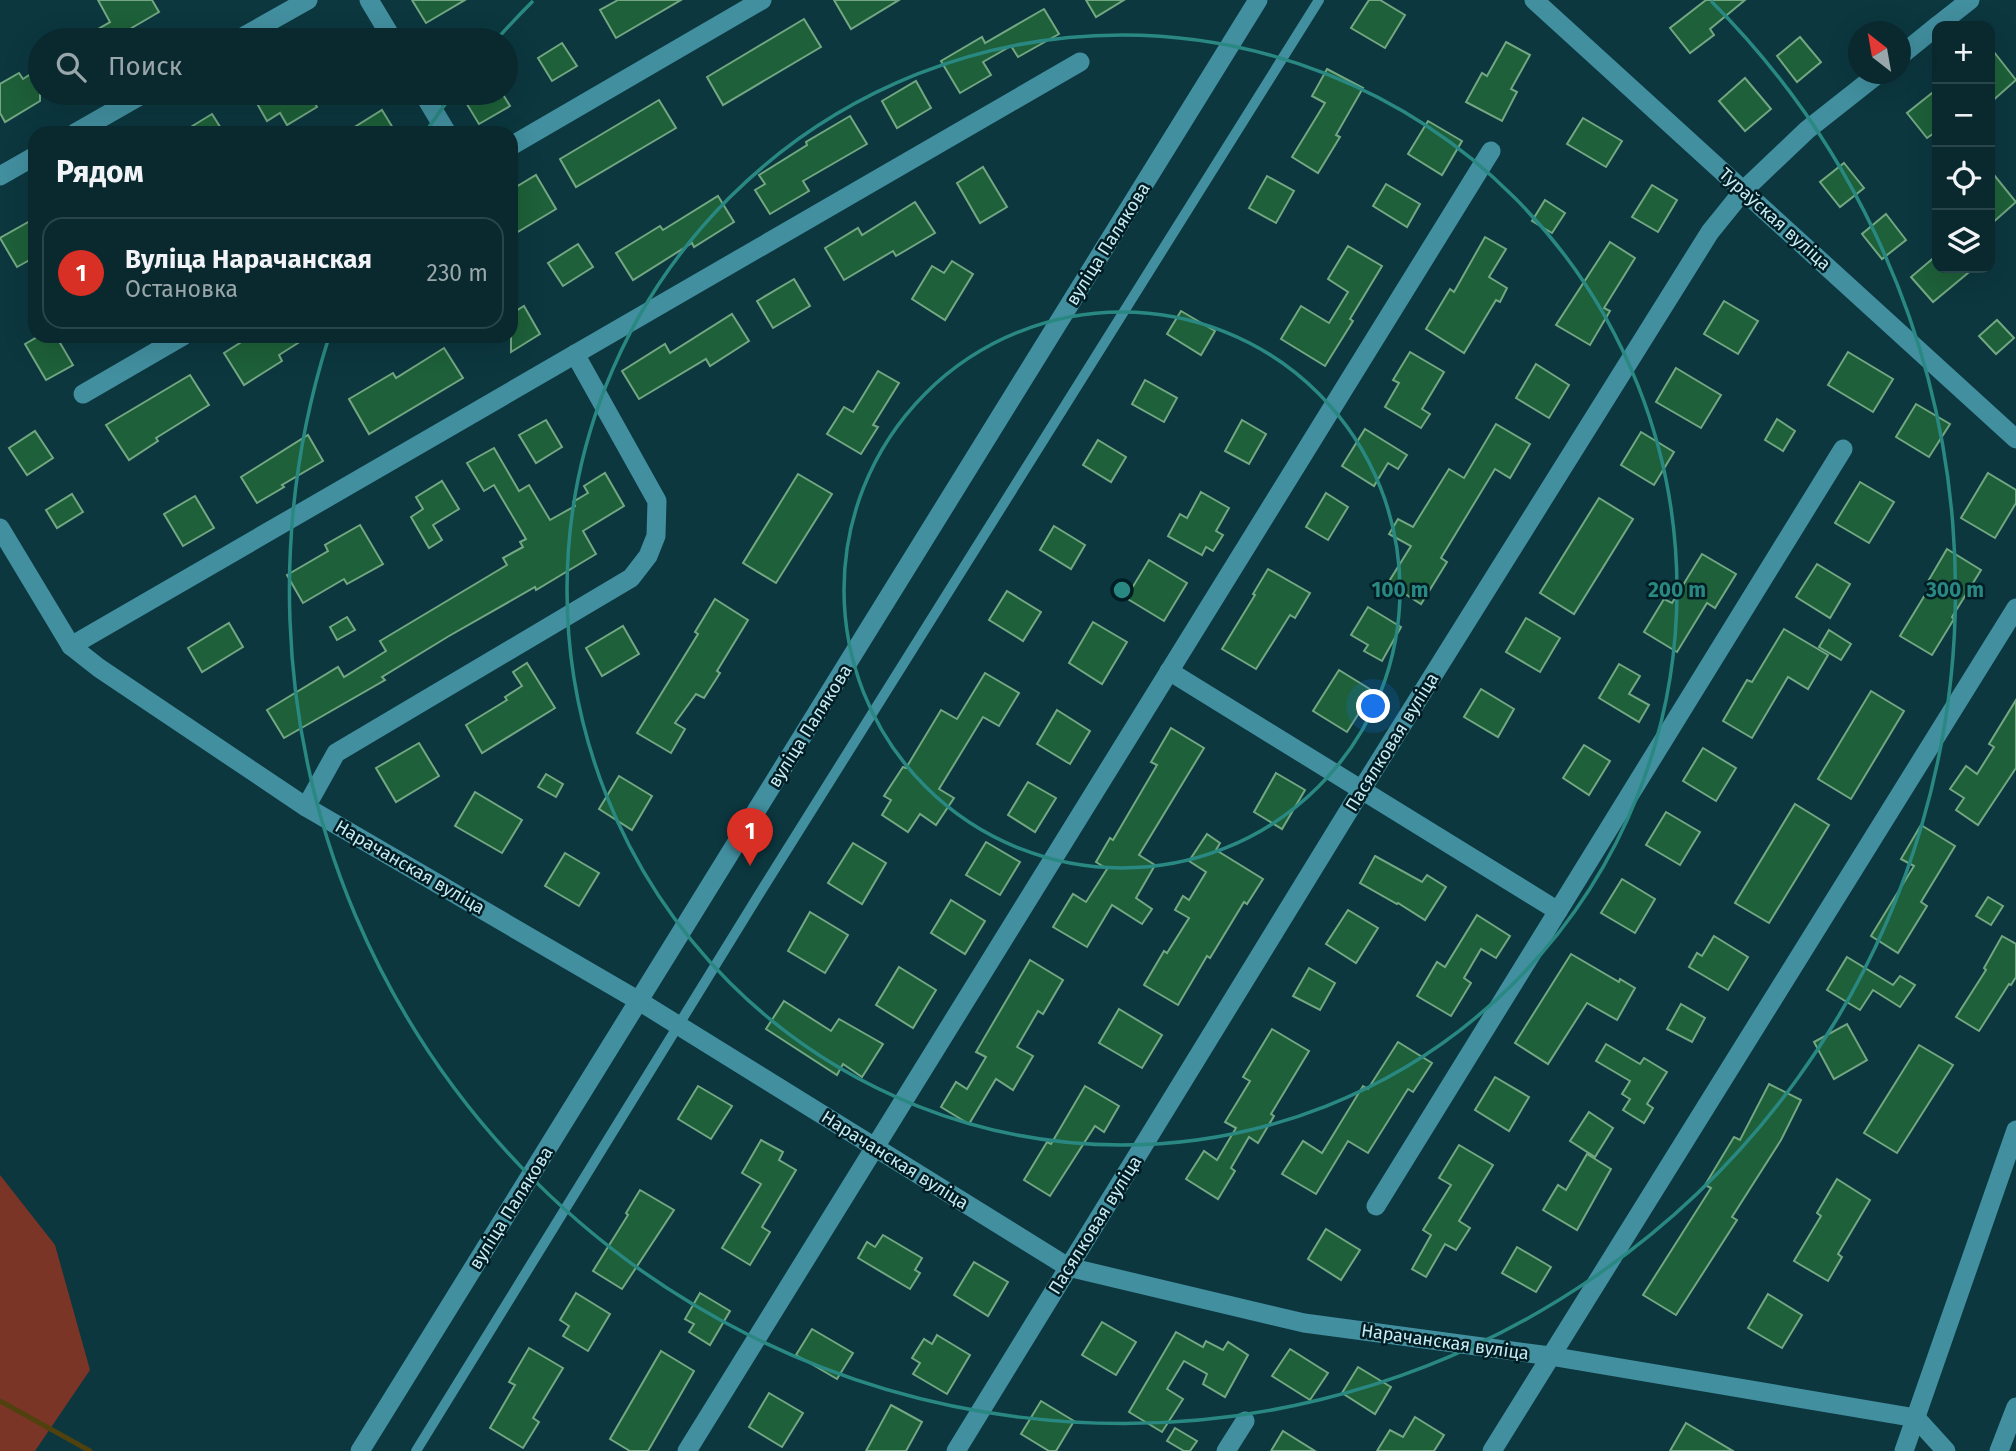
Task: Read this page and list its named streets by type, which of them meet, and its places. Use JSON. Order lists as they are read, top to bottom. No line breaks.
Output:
{"streets":{"street":["Тураўская вуліца","вуліца Палякова","Пасялковая вуліца","Нарачанская вуліца"]},"crossings":[["Тураўская вуліца","Пасялковая вуліца"],["вуліца Палякова","Нарачанская вуліца"],["Пасялковая вуліца","Нарачанская вуліца"]],"north":"top left","page":{"map_buttons":["+","−"],"search":"Поиск","heading":"Рядом","list":[{"mark":"1","name":"Вуліца Нарачанская","note":"Остановка","value":"230 m"}],"pins":"1"},"rings":["100 m","200 m","300 m"]}
